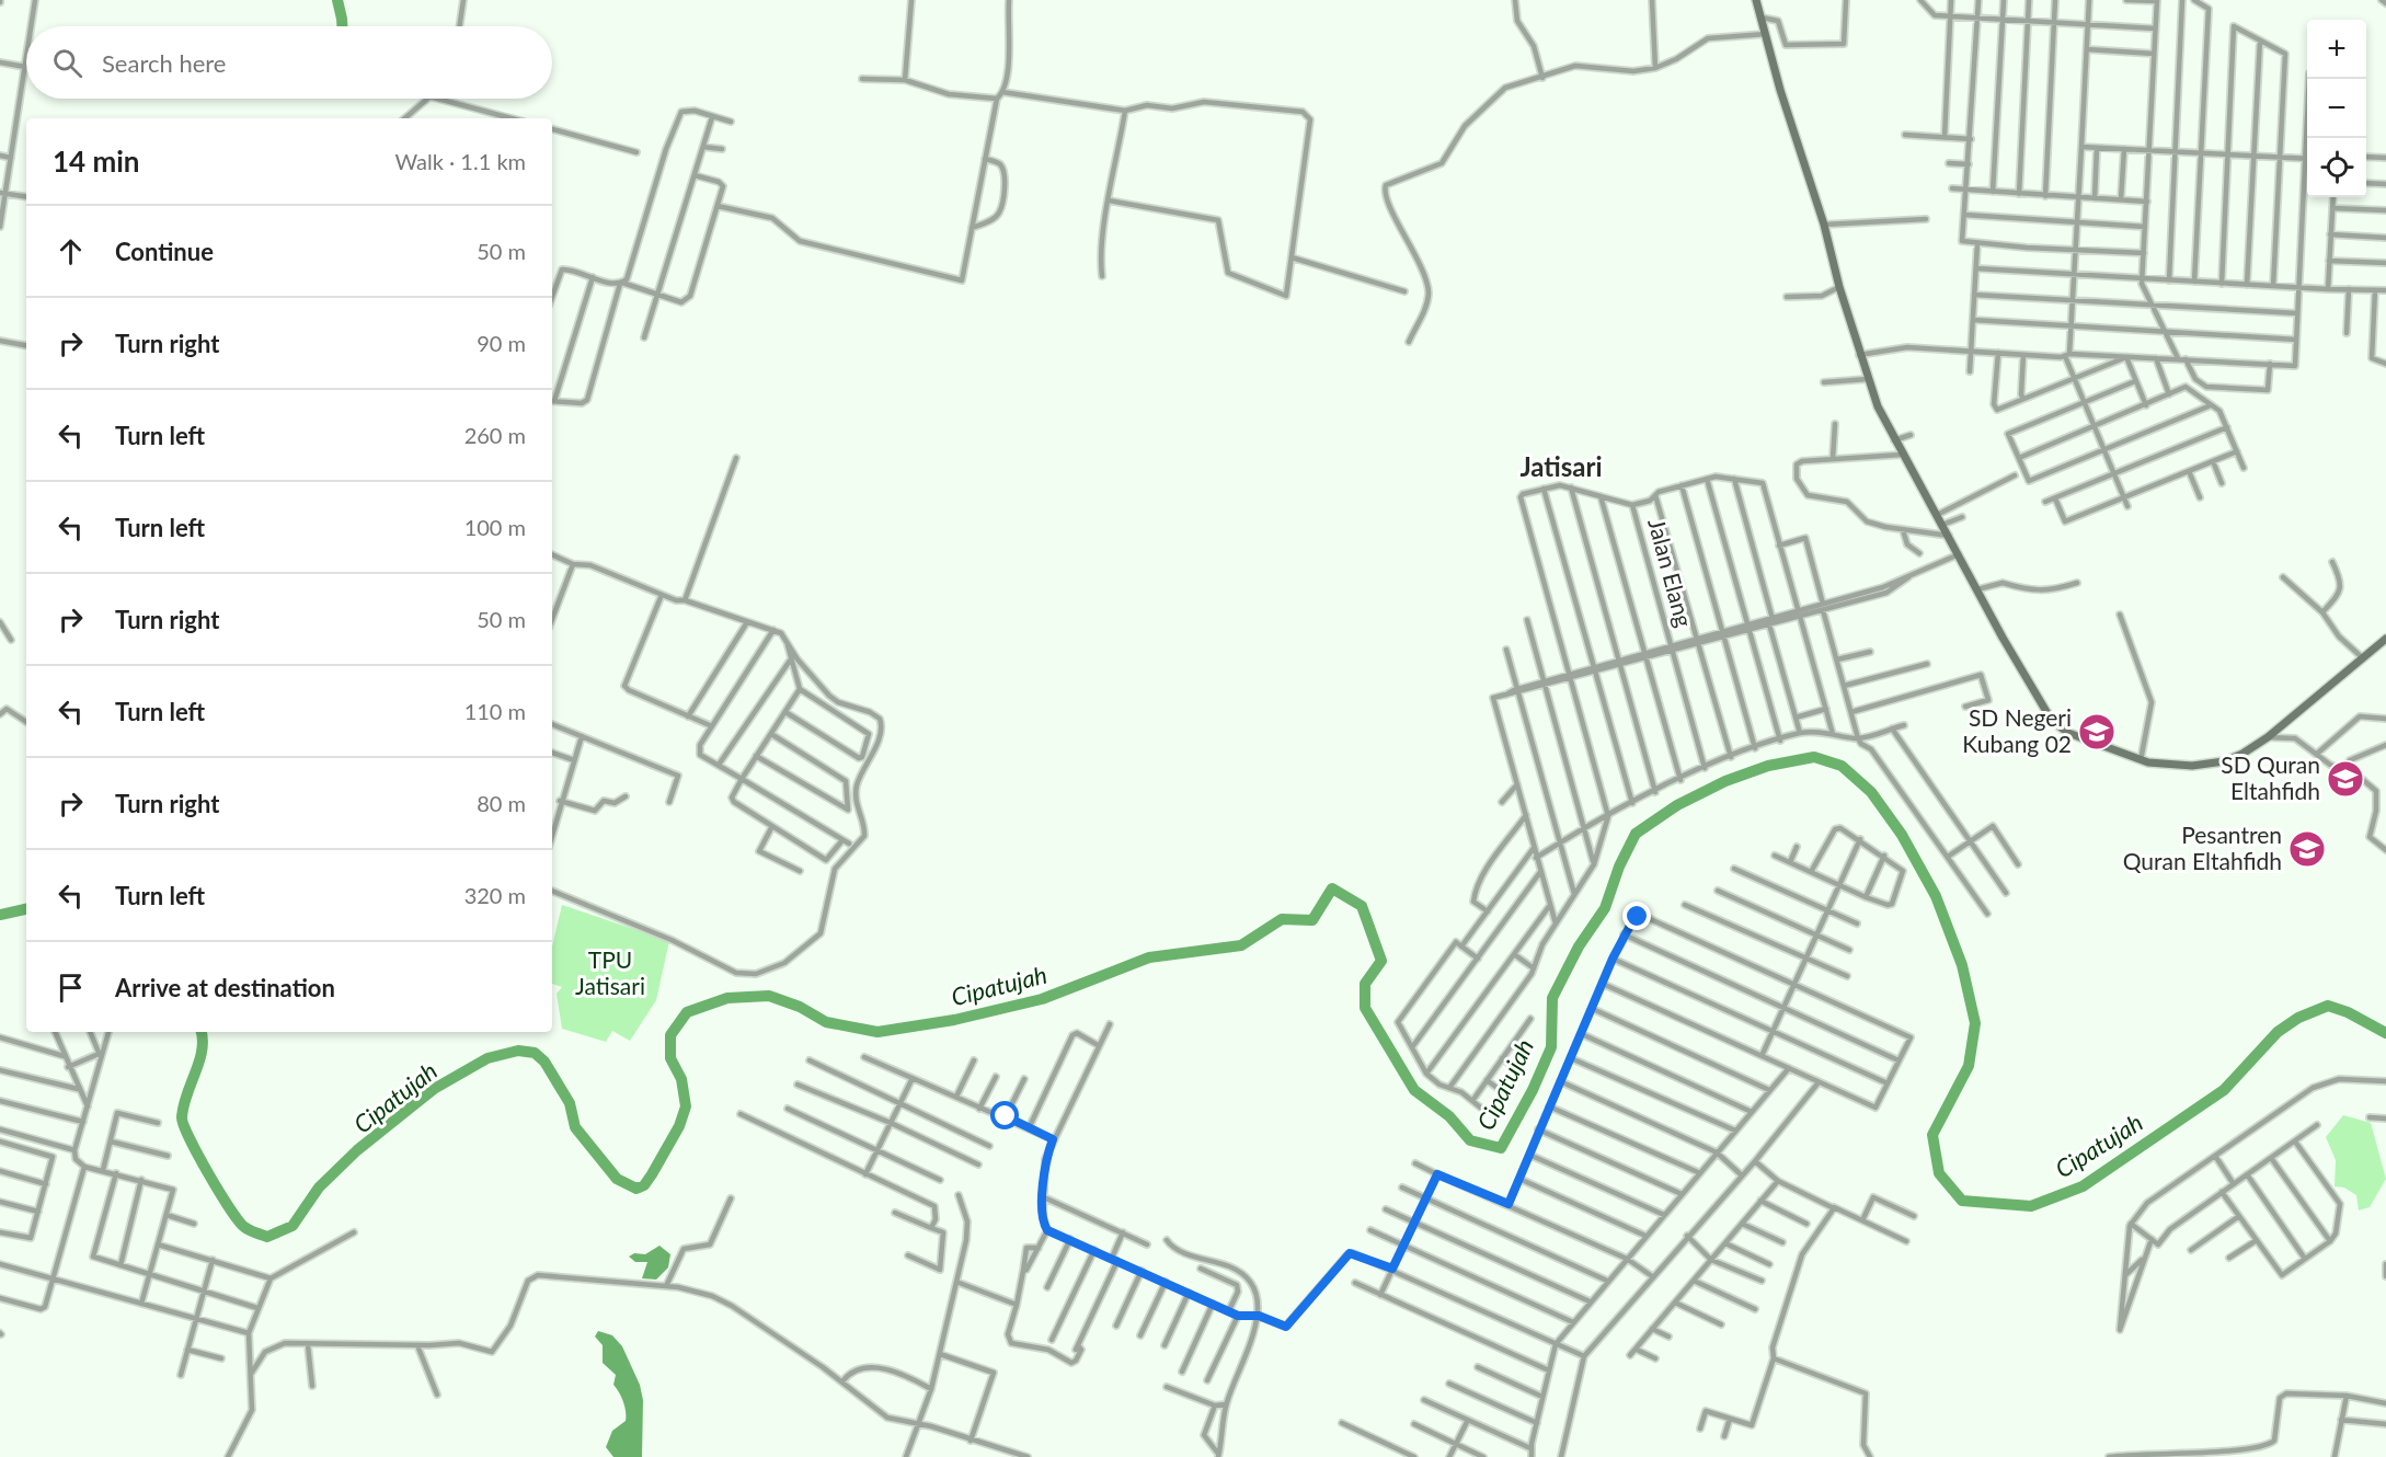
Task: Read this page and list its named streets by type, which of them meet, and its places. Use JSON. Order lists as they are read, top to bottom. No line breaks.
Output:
{"streets":{"street":["Jalan Elang"]},"districts":["Jatisari"],"water":["Cipatujah"],"parks":["TPU Jatisari"],"places":{"school or university":["SD Negeri Kubang 02","SD Quran Eltahfidh","Pesantren Quran Eltahfidh"]},"page":{"map_buttons":["+","−"],"search":"Search here","heading":["14 min","Walk · 1.1 km"],"list":[["Continue","50 m"],["Turn right","90 m"],["Turn left","260 m"],["Turn left","100 m"],["Turn right","50 m"],["Turn left","110 m"],["Turn right","80 m"],["Turn left","320 m"],"Arrive at destination"]}}
